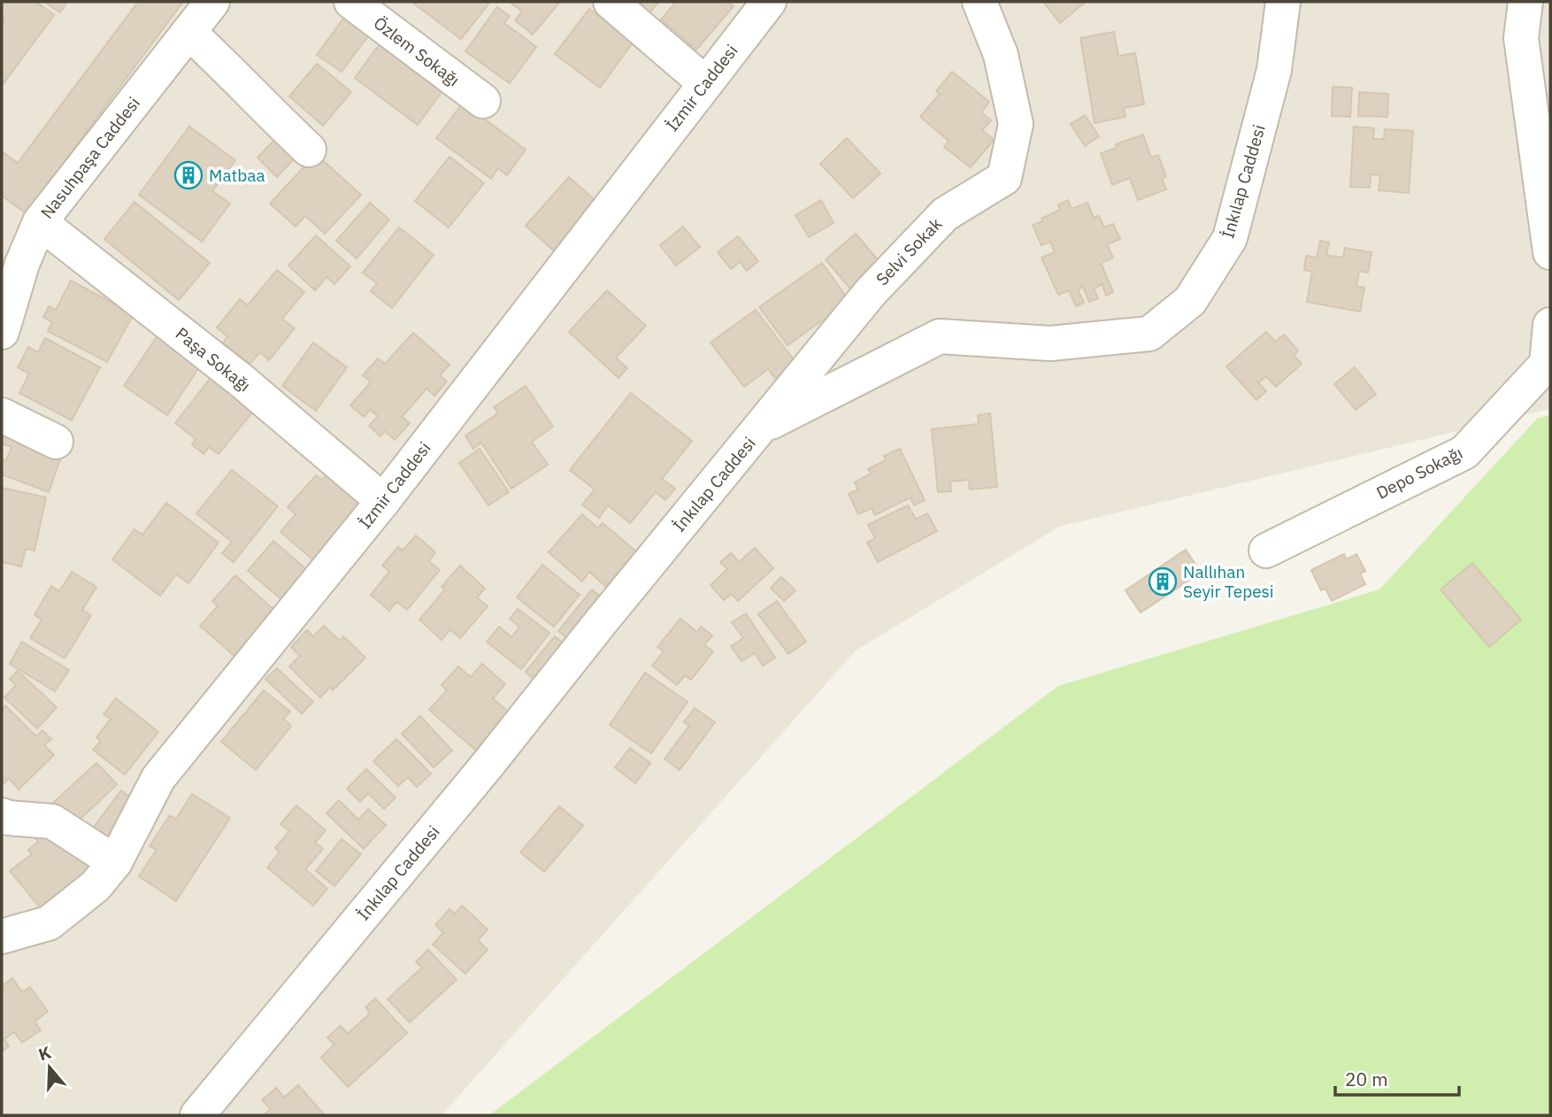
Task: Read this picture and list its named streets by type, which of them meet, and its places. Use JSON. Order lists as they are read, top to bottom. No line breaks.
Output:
{"streets":{"street":["Özlem Sokağı","İzmir Caddesi","Nasuhpaşa Caddesi","İnkılap Caddesi","Selvi Sokak","Paşa Sokağı","Depo Sokağı"]},"crossings":[["İzmir Caddesi","Paşa Sokağı"],["Nasuhpaşa Caddesi","Paşa Sokağı"],["İnkılap Caddesi","Selvi Sokak"]],"places":{"building":["Matbaa","Nallıhan Seyir Tepesi"]},"scale_bar":"20 m","north":"top"}
